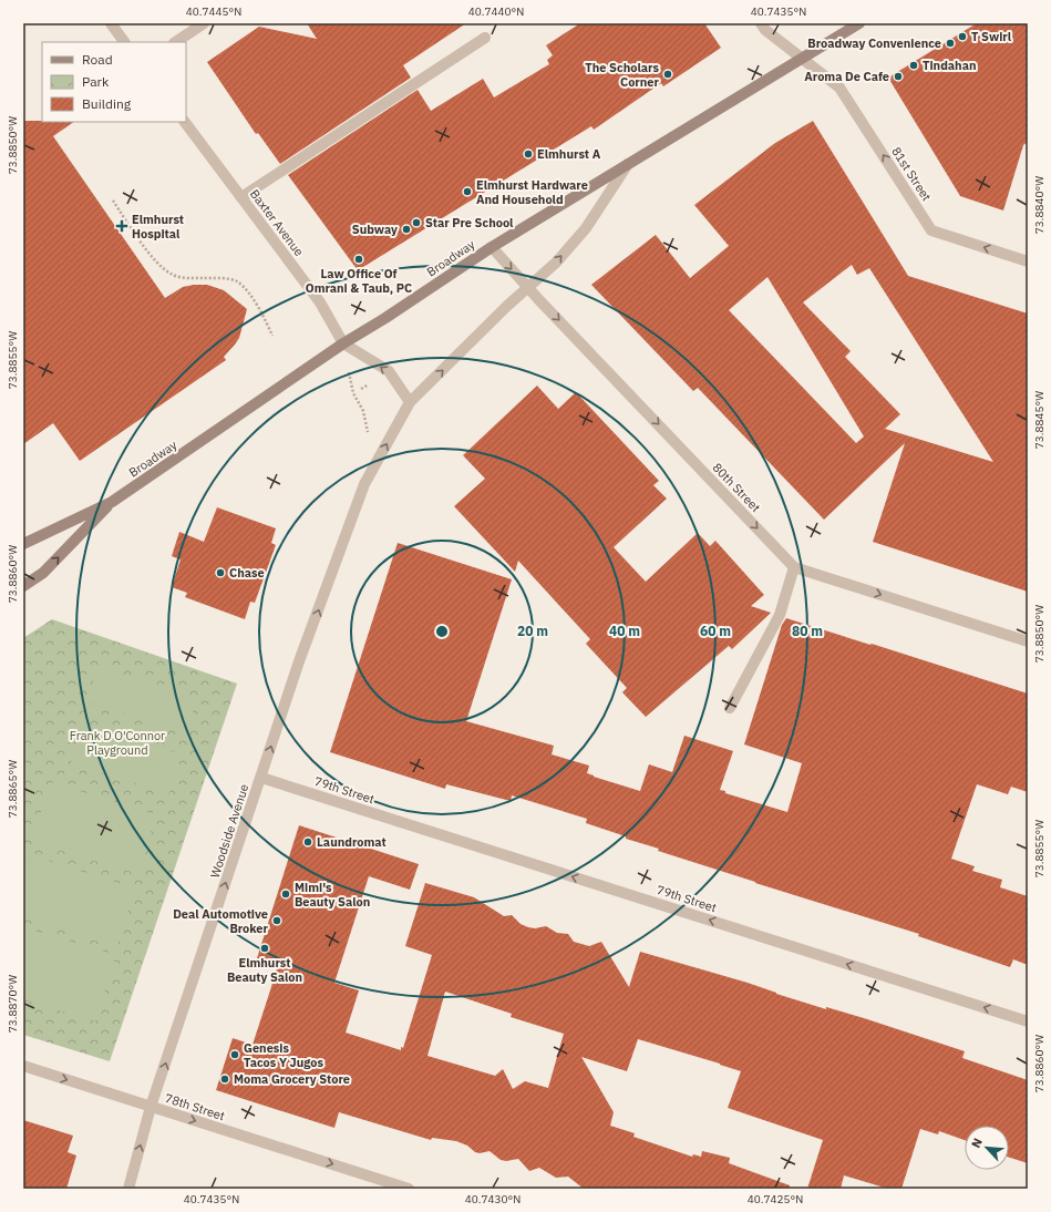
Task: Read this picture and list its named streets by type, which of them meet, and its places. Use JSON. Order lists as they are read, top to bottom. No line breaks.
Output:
{"streets":{"main road":["Broadway"],"street":["81st Street","Baxter Avenue","80th Street","79th Street","Woodside Avenue","78th Street"]},"crossings":[["81st Street","Broadway"],["Baxter Avenue","Broadway"],["Broadway","80th Street"],["Broadway","Woodside Avenue"],["80th Street","Woodside Avenue"],["79th Street","Woodside Avenue"],["Woodside Avenue","78th Street"]],"one_way":["81st Street","80th Street","79th Street","Woodside Avenue","78th Street"],"parks":["Frank D O'Connor Playground"],"places":{"other":["T Swirl","Broadway Convenience","Tindahan","The Scholars Corner","Aroma De Cafe","Elmhurst A","Elmhurst Hardware And Household","Star Pre School","Subway","Law Office Of Omrani & Taub, PC","Chase","Laundromat","Mimi's Beauty Salon","Deal Automotive Broker","Elmhurst Beauty Salon","Genesis Tacos Y Jugos","Moma Grocery Store"],"health":["Elmhurst Hospital"]},"legend":["Road","Park","Building"],"north":"top left","coordinates":["40.7445°N","40.7440°N","40.7435°N","73.8850°W","73.8840°W","73.8855°W","73.8845°W","73.8860°W","73.8865°W","73.8870°W","40.7430°N","40.7425°N"],"rings":["20 m","40 m","60 m","80 m"]}
